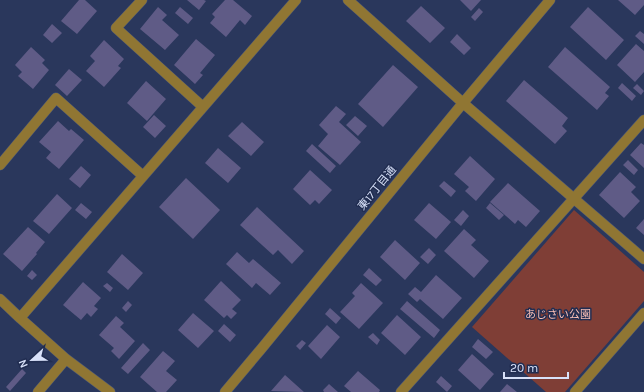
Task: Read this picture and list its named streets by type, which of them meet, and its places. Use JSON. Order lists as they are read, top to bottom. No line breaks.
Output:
{"streets":{"street":["東17丁目通"]},"parks":["あじさい公園"],"scale_bar":"20 m","north":"left"}
